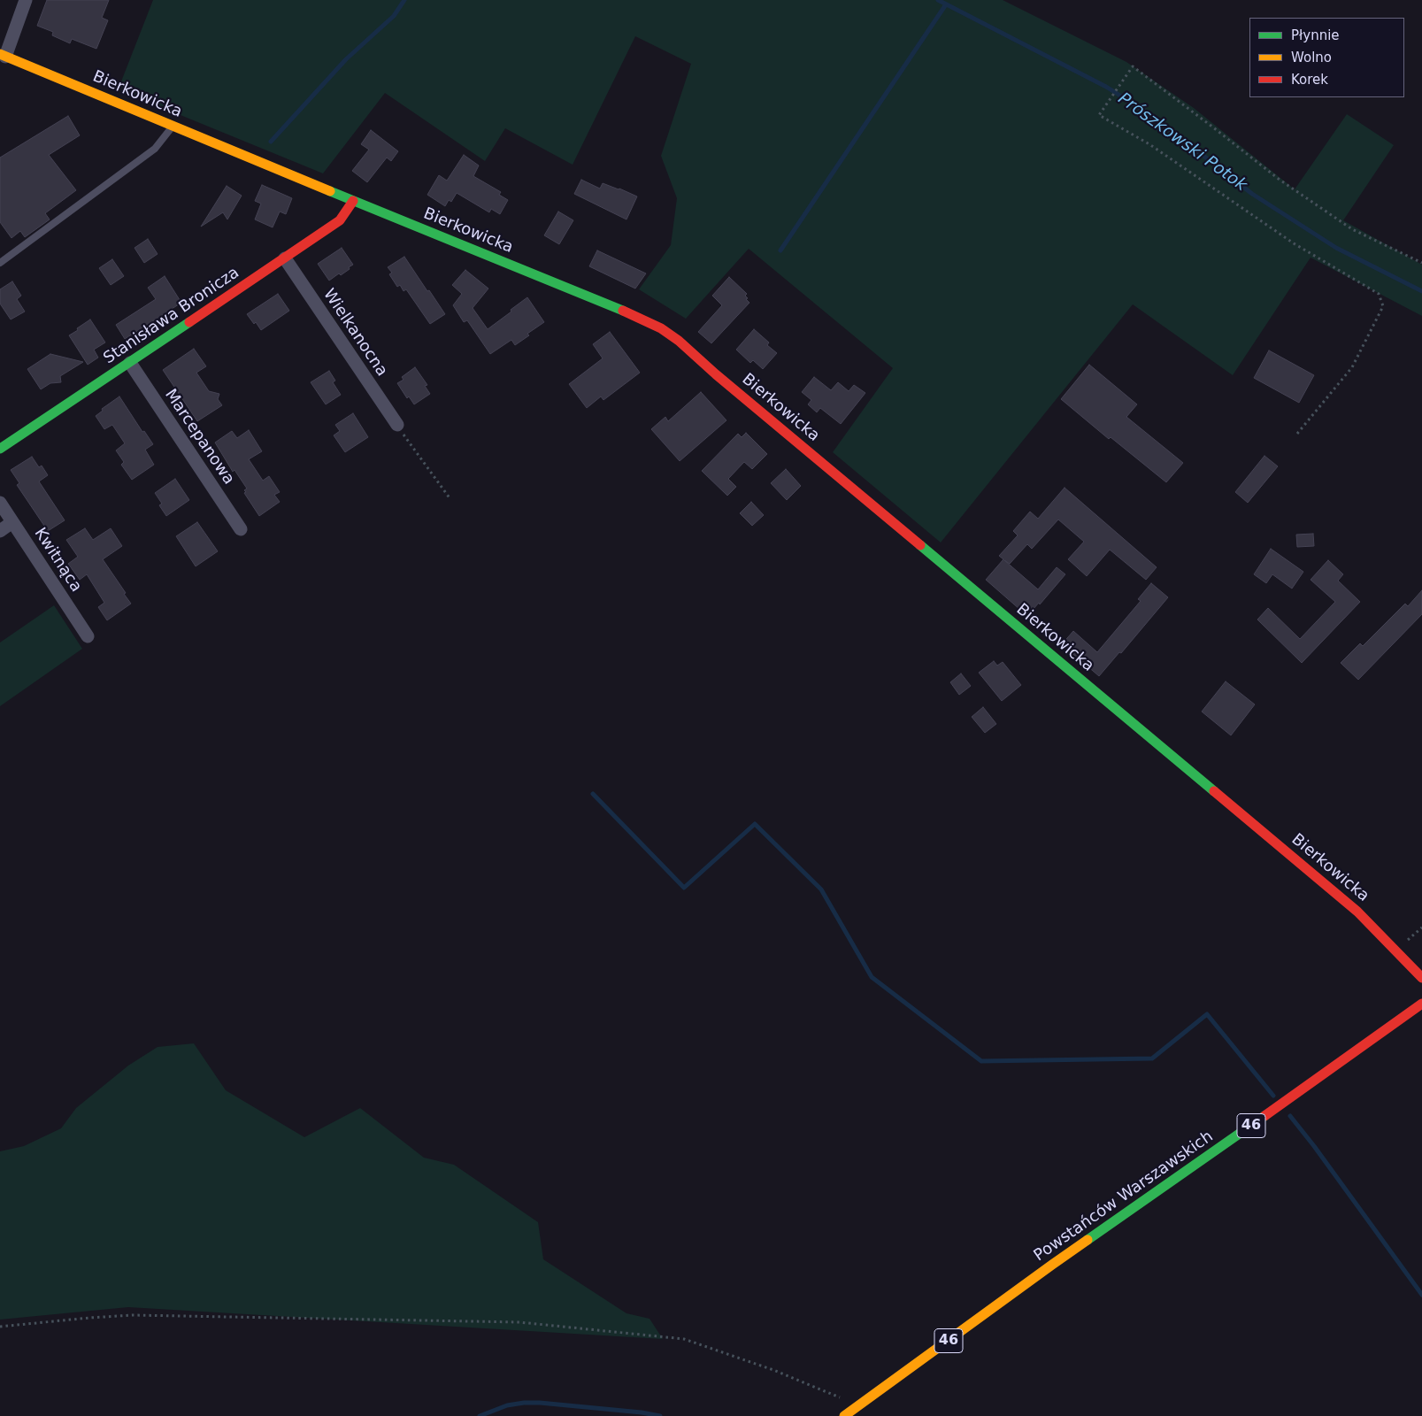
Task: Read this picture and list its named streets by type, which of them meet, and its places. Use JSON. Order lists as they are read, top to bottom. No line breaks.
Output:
{"streets":{"street":["Bierkowicka","Stanisława Bronicza","Wielkanocna","Marcepanowa","Kwitnąca","46","Powstańców Warszawskich"]},"crossings":[["Bierkowicka","Stanisława Bronicza"],["Stanisława Bronicza","Wielkanocna"],["Stanisława Bronicza","Marcepanowa"]],"water":["Prószkowski Potok"],"legend":["Płynnie","Wolno","Korek"]}
